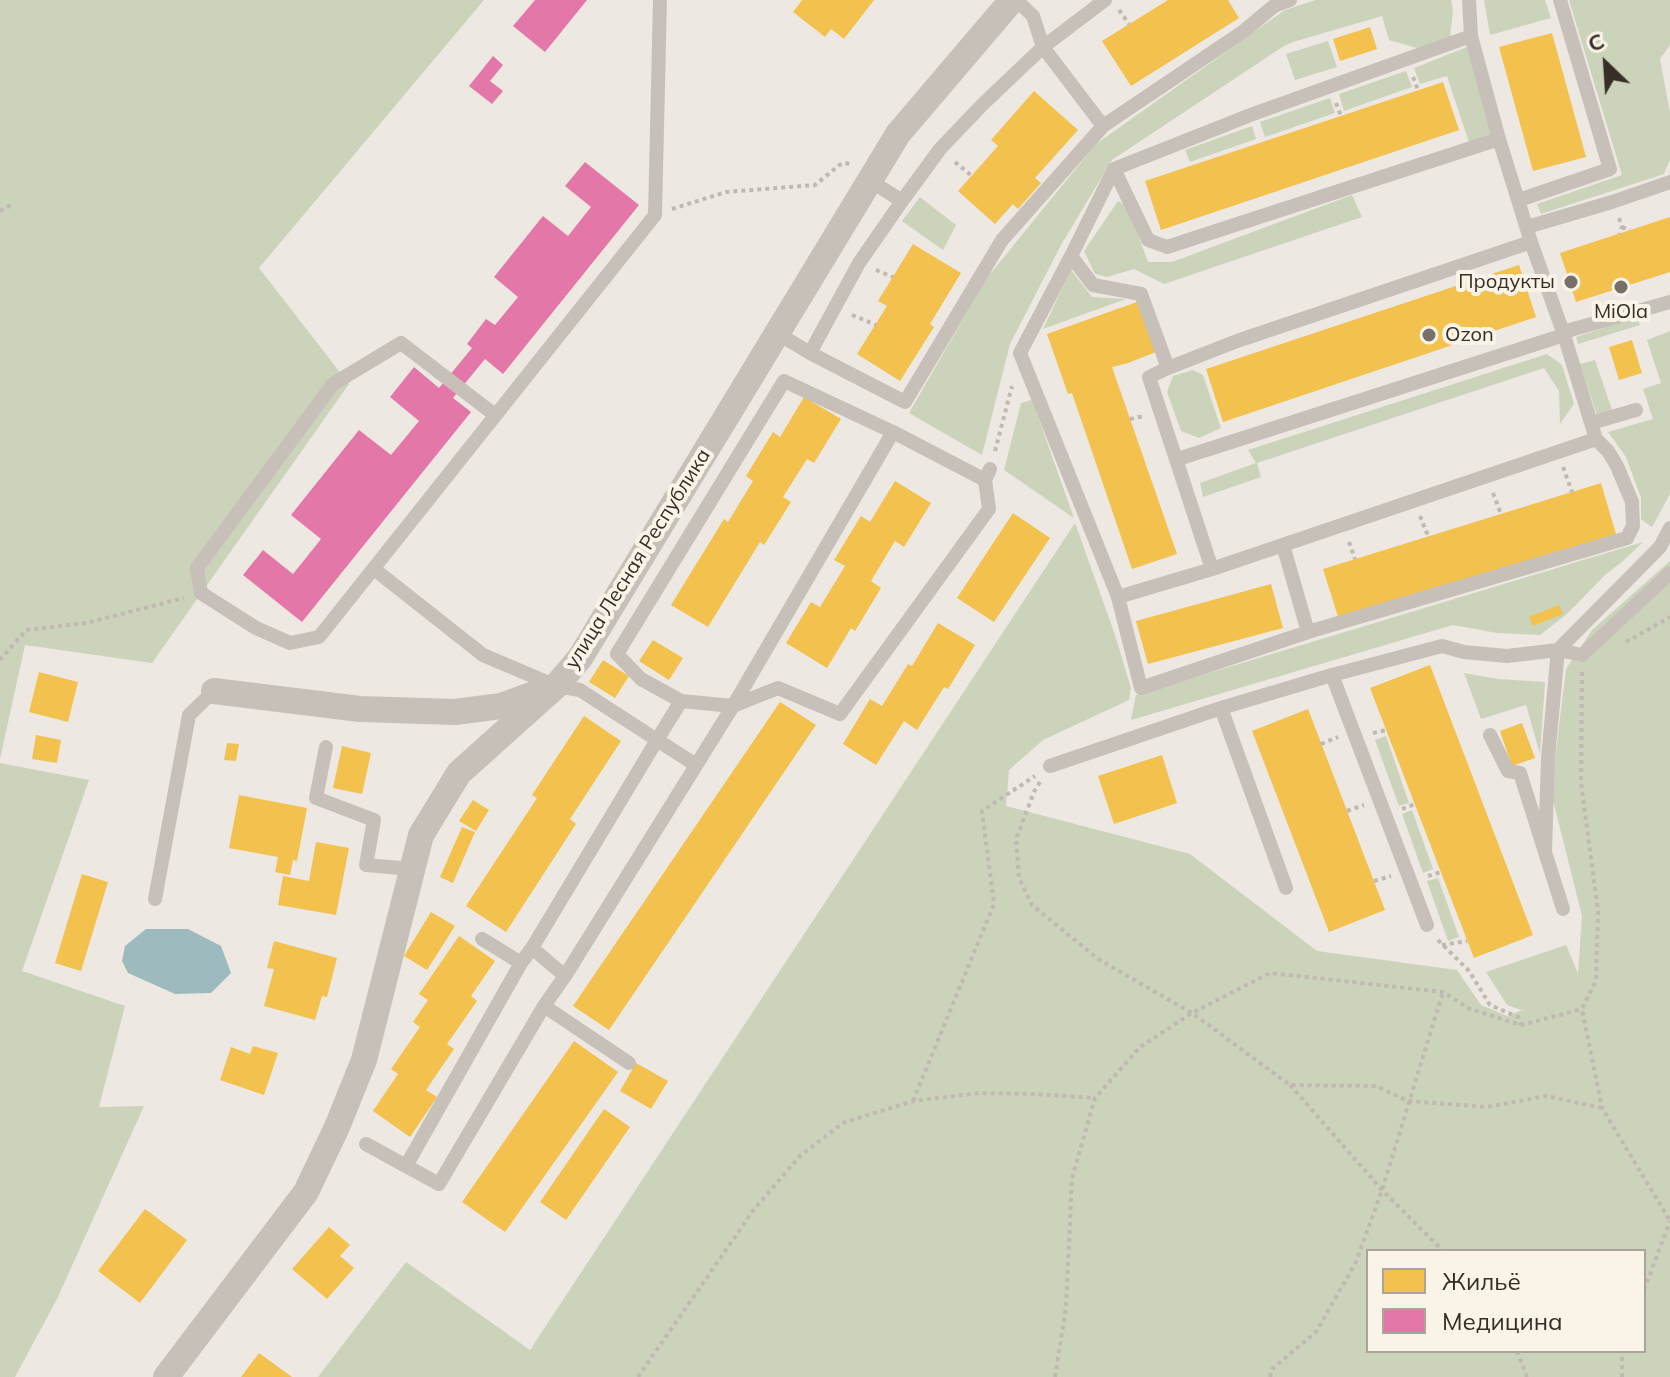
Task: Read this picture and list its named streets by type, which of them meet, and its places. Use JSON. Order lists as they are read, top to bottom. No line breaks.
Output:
{"streets":{"street":["улица Лесная Республика"]},"places":["Продукты","MiOla","Ozon"],"legend":["Жильё","Медицина"],"north":"top left"}
